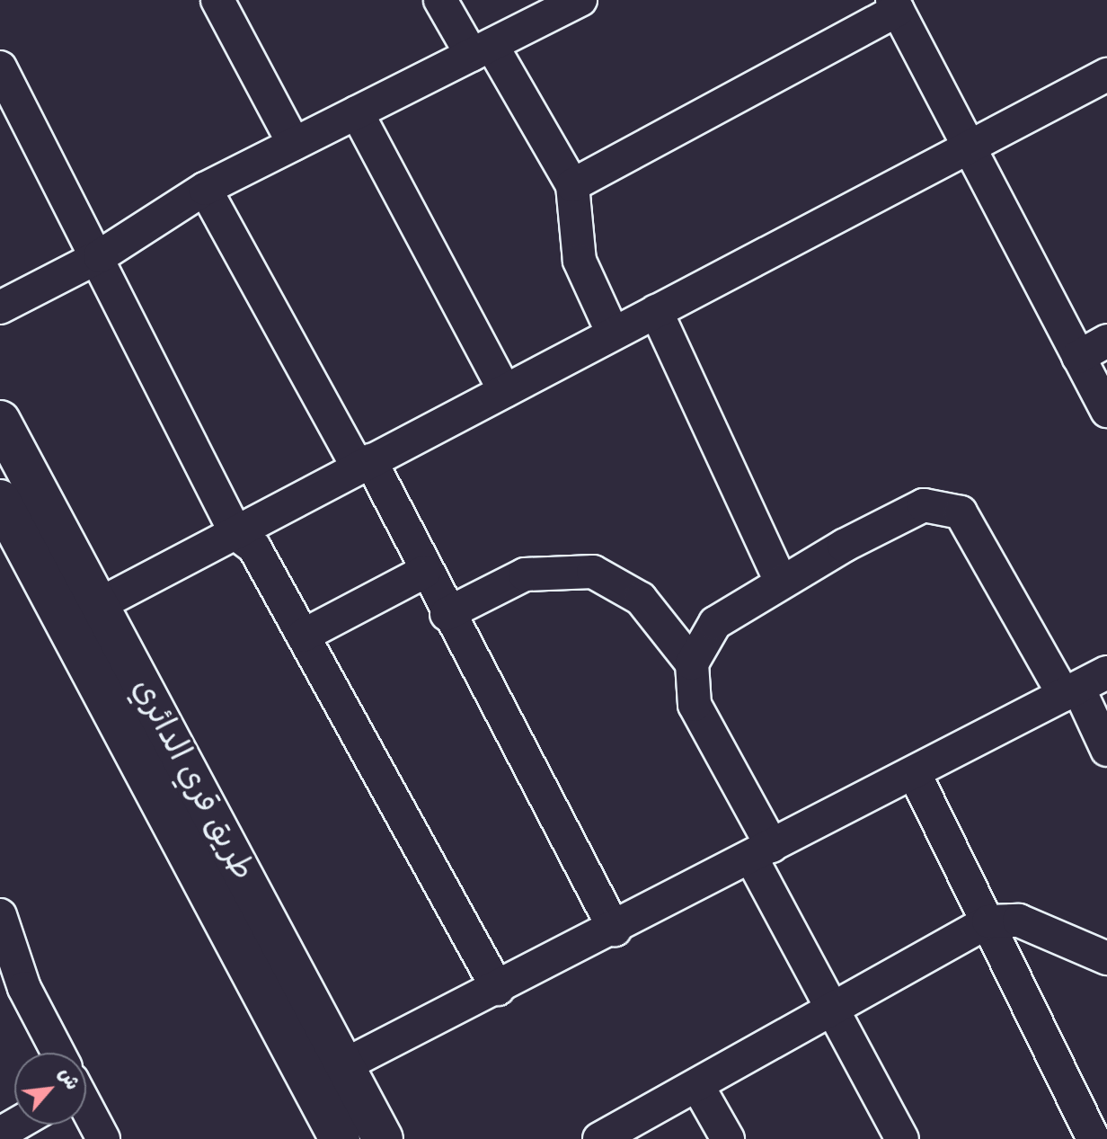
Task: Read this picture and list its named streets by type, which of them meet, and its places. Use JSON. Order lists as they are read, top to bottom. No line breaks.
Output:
{"streets":{"highway":["طريق قري الدائري"]},"north":"top right"}
